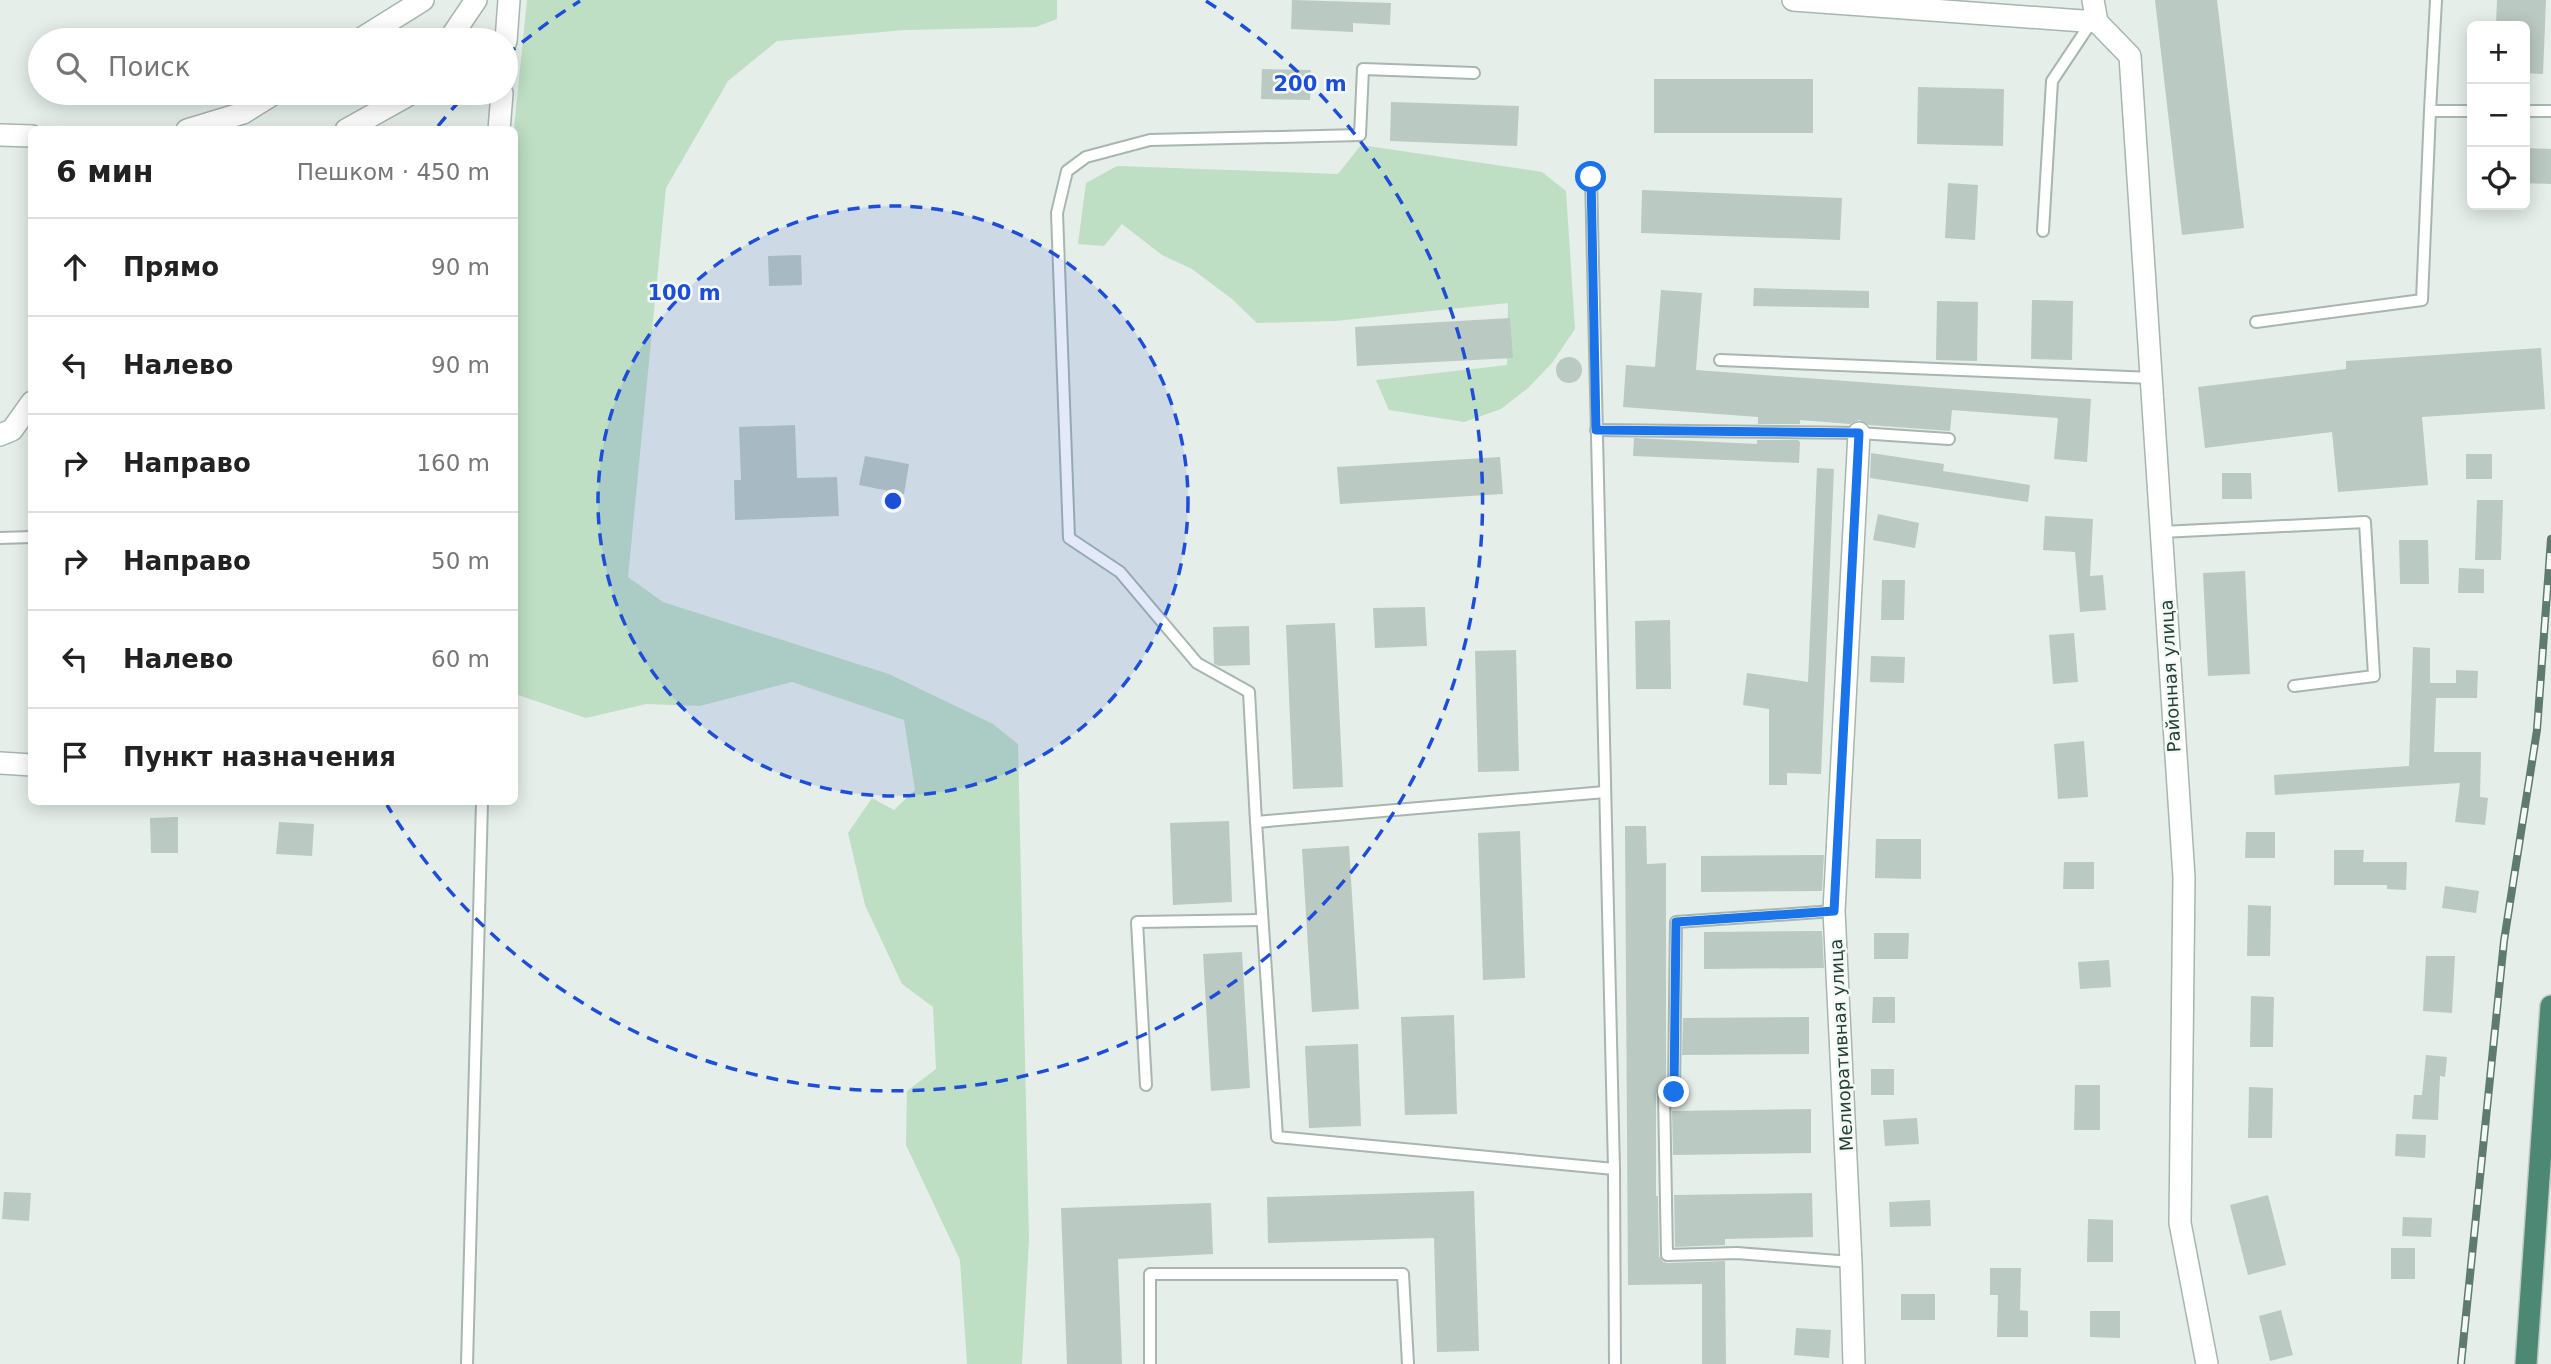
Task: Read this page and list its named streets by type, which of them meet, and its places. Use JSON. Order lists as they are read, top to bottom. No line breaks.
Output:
{"streets":{"street":["Районная улица","Мелиоративная улица"]},"page":{"map_buttons":["+","−"],"search":"Поиск","heading":["6 мин","Пешком · 450 m"],"list":[["Прямо","90 m"],["Налево","90 m"],["Направо","160 m"],["Направо","50 m"],["Налево","60 m"],"Пункт назначения"]},"rings":["200 m","100 m"]}
